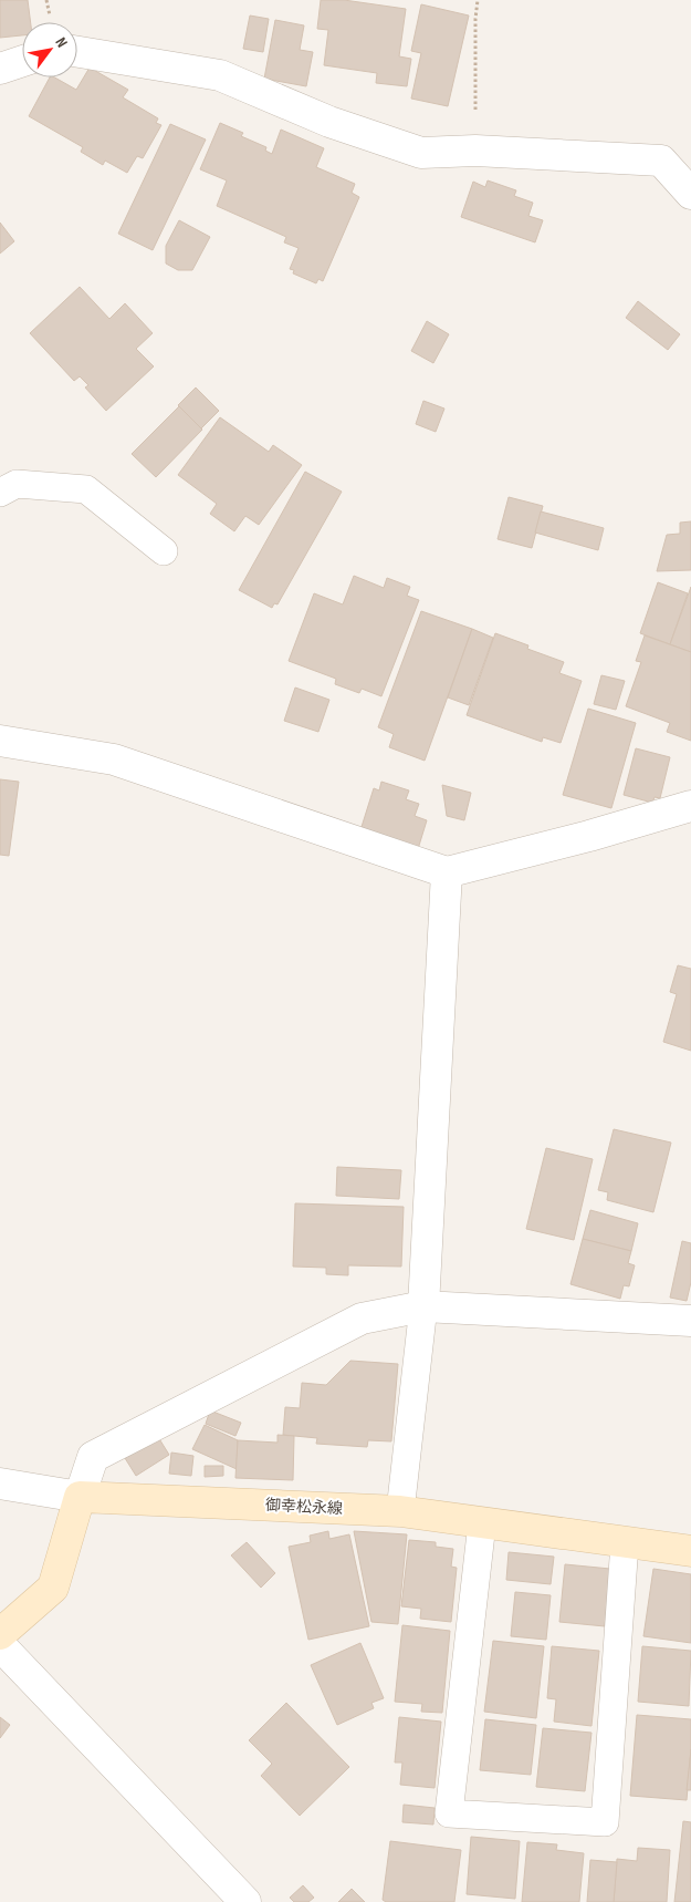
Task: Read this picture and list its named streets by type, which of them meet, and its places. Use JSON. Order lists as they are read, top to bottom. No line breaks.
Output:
{"streets":{"main road":["御幸松永線"]},"north":"top right"}
